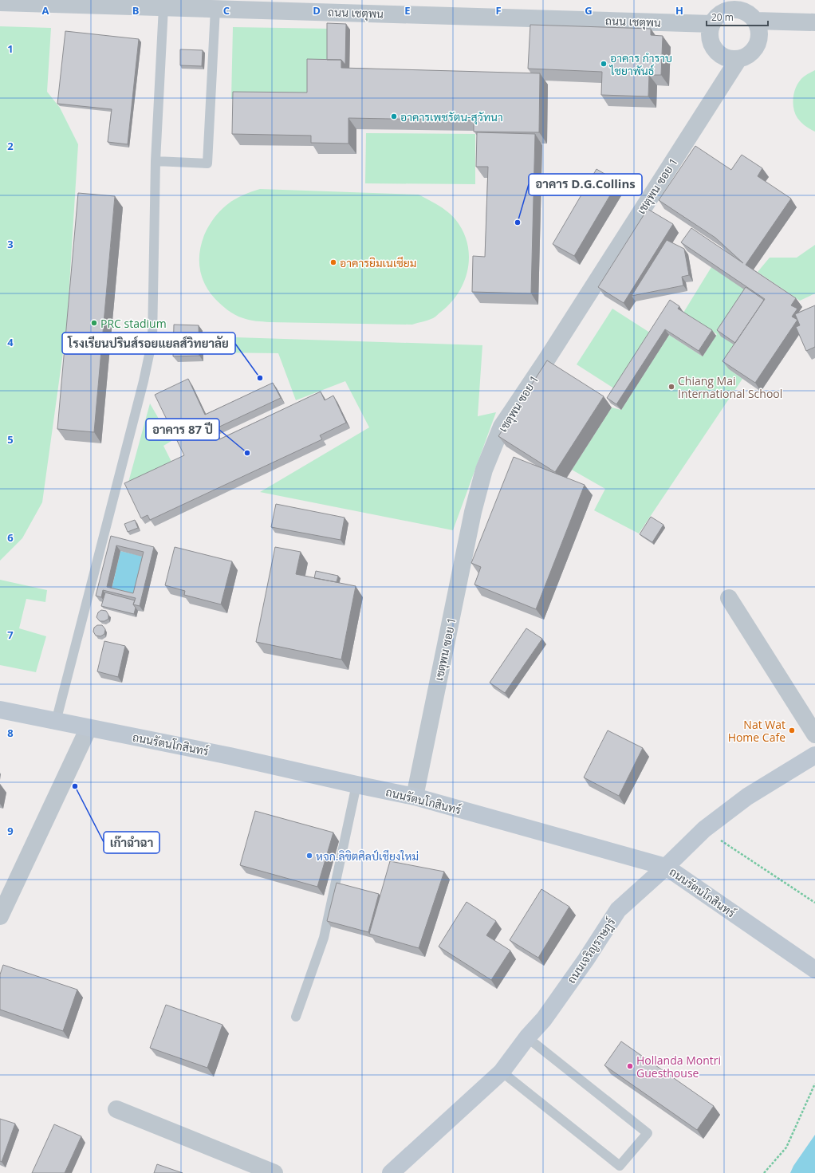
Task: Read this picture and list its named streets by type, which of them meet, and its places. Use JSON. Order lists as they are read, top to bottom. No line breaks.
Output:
{"streets":{"street":["ถนน เชตุพน","เชตุพน ซอย 1","ถนนรัตนโกสินทร์","ถนนเจริญราษฎร์"]},"crossings":[["ถนน เชตุพน","เชตุพน ซอย 1"],["เชตุพน ซอย 1","ถนนรัตนโกสินทร์"],["ถนนรัตนโกสินทร์","ถนนเจริญราษฎร์"]],"places":["อาคาร กำราบ ไชยาพันธ์","อาคารเพชรัตน-สุวัทนา","อาคาร D.G.Collins","อาคารยิมเนเซียม","PRC stadium","โรงเรียนปรินส์รอยแยลส์วิทยาลัย","Chiang Mai International School","อาคาร 87 ปี","Nat Wat Home Cafe","เก๊าฉำฉา","หจก.ลิขิตศิลป์เชียงใหม่","Hollanda Montri Guesthouse"],"scale_bar":"20 m","grid":{"columns":["A","B","C","D","E","F","G","H"],"rows":["1","2","3","4","5","6","7","8","9"]}}
